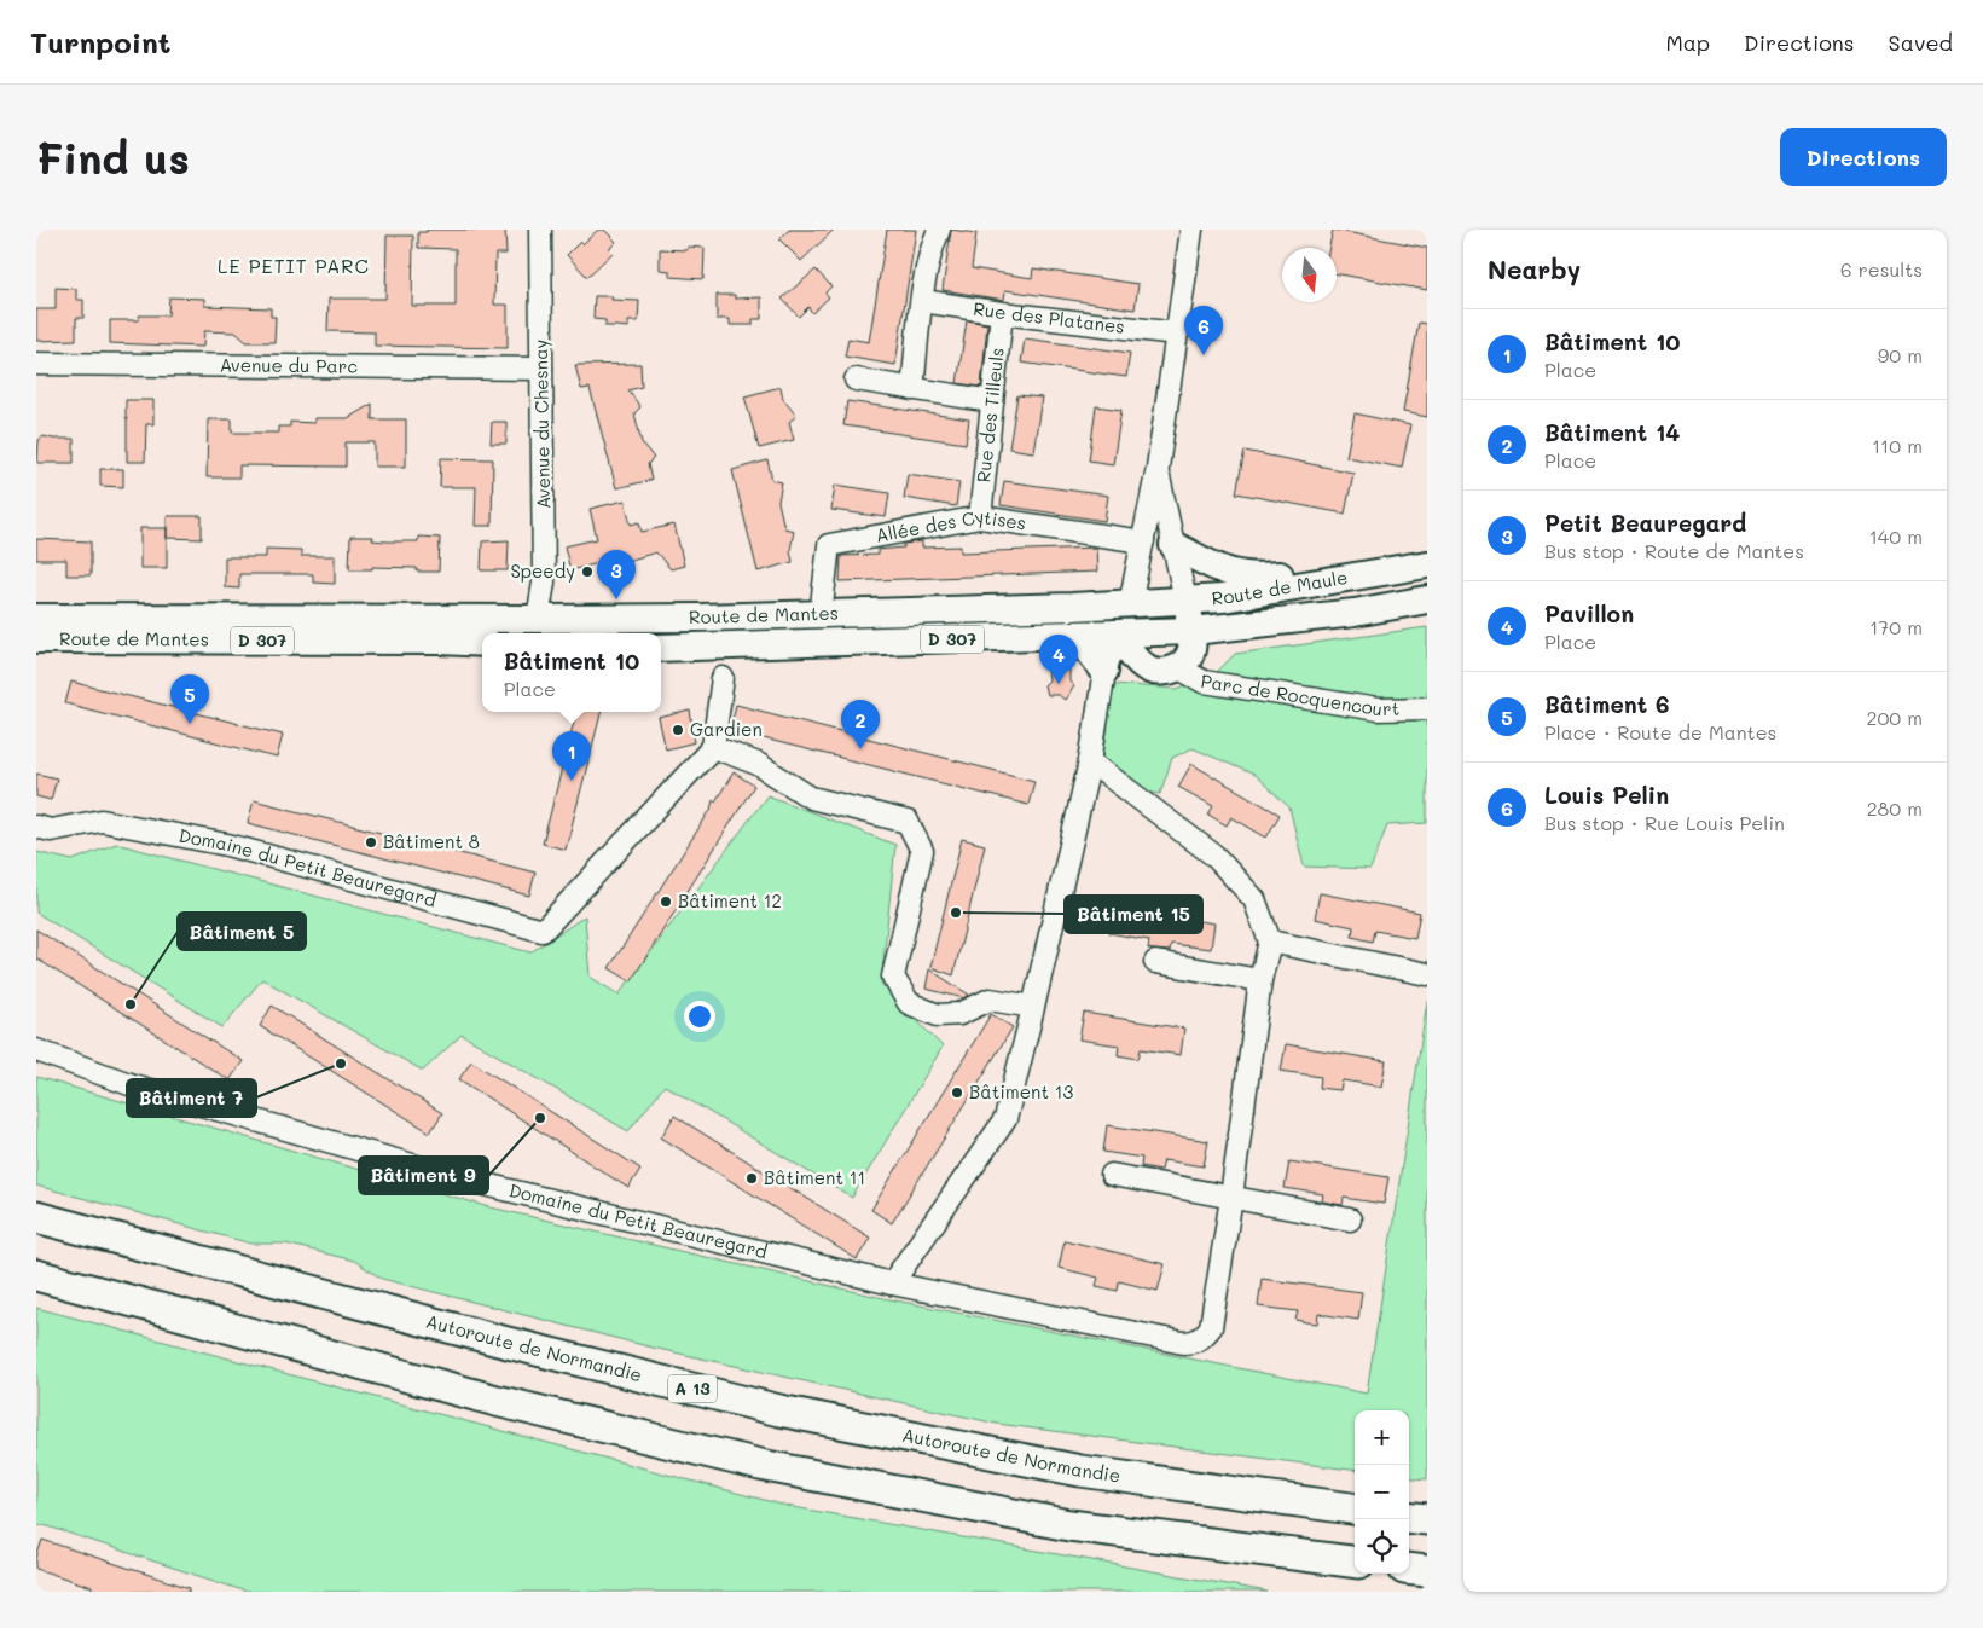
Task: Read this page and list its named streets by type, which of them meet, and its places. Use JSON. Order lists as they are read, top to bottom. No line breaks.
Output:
{"streets":{"highway":["Autoroute de Normandie","A 13"],"main road":["Route de Maule","Route de Mantes","D 307"],"street":["Rue des Platanes","Avenue du Parc","Rue des Tilleuls","Avenue du Chesnay","Allée des Cytises","Parc de Rocquencourt","Domaine du Petit Beauregard"]},"crossings":[["Rue des Platanes","Rue des Tilleuls"],["Avenue du Parc","Avenue du Chesnay"],["Rue des Tilleuls","Allée des Cytises"],["Avenue du Chesnay","Route de Mantes"],["Allée des Cytises","Route de Mantes"],["Route de Maule","Route de Mantes"]],"districts":["LE PETIT PARC"],"places":["Speedy","Gardien","Bâtiment 8","Bâtiment 12","Bâtiment 15","Bâtiment 5","Bâtiment 7","Bâtiment 13","Bâtiment 9","Bâtiment 11"],"north":"bottom","page":{"header":"Turnpoint","nav":["Map","Directions","Saved"],"buttons":"Directions","title":"Find us","heading":["Nearby","6 results"],"pins":["6","3","4","5","2","1"],"list":[{"mark":"1","name":"Bâtiment 10","note":"Place","value":"90 m"},{"mark":"2","name":"Bâtiment 14","note":"Place","value":"110 m"},{"mark":"3","name":"Petit Beauregard","note":"Bus stop · Route de Mantes","value":"140 m"},{"mark":"4","name":"Pavillon","note":"Place","value":"170 m"},{"mark":"5","name":"Bâtiment 6","note":"Place · Route de Mantes","value":"200 m"},{"mark":"6","name":"Louis Pelin","note":"Bus stop · Rue Louis Pelin","value":"280 m"}],"popup":["Bâtiment 10","Place"],"map_buttons":["+","−"]}}
